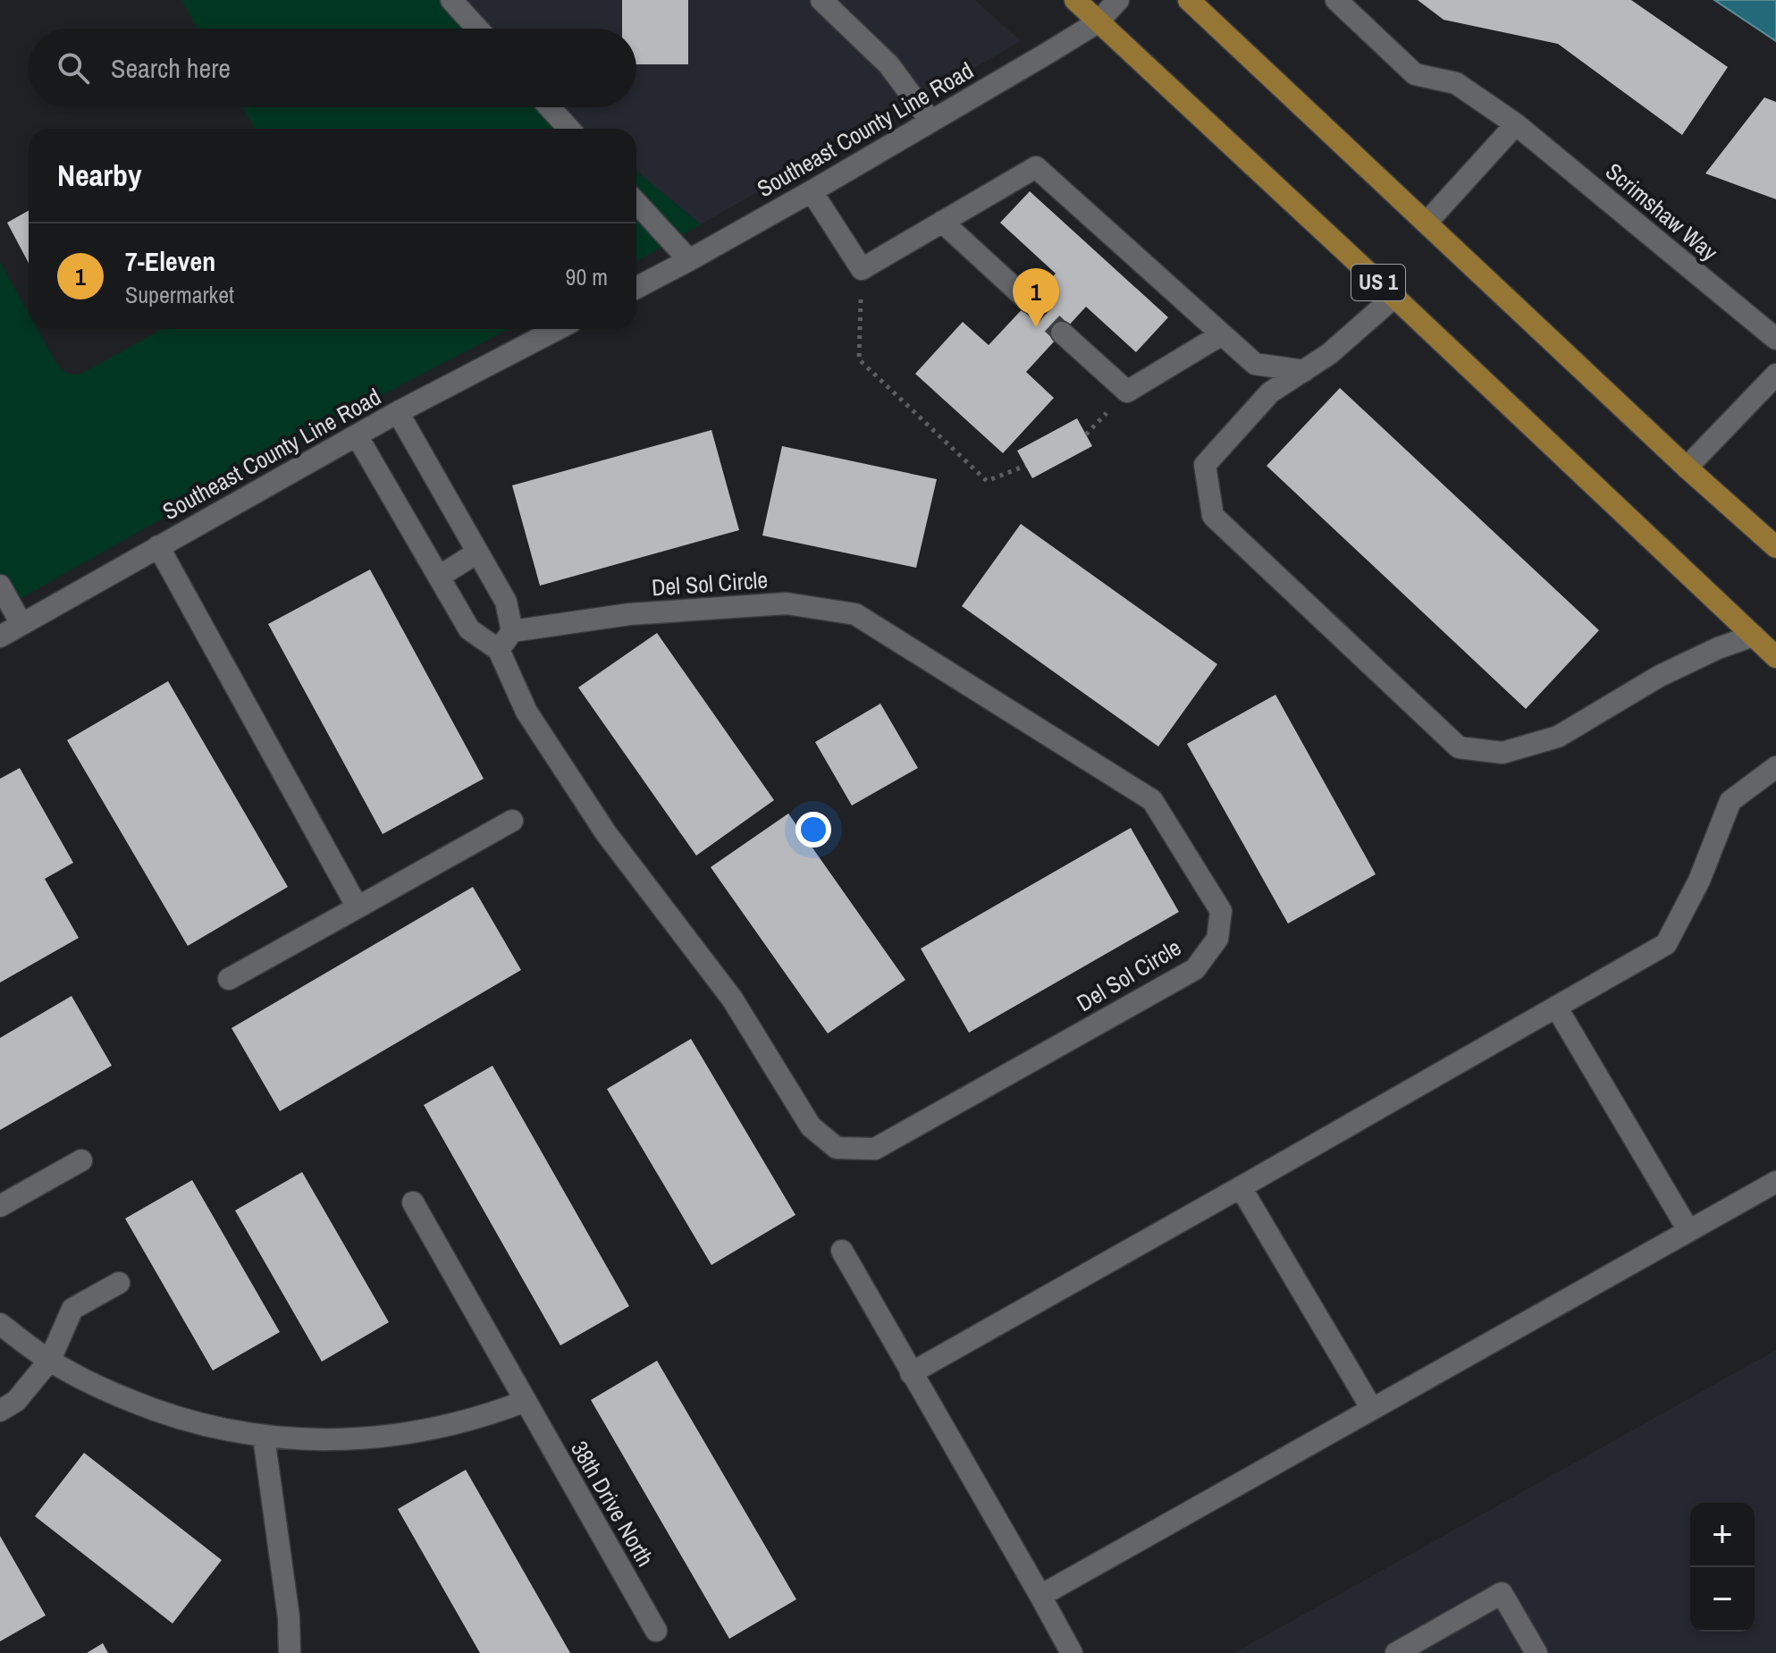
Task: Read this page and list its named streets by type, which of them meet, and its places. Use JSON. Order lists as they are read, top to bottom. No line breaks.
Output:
{"streets":{"main road":["US 1"],"street":["Southeast County Line Road","Scrimshaw Way","Del Sol Circle","38th Drive North"]},"crossings":[["Southeast County Line Road","US 1"]],"page":{"search":"Search here","heading":"Nearby","list":[{"mark":"1","name":"7-Eleven","note":"Supermarket","value":"90 m"}],"pins":"1","map_buttons":["+","−"]}}
